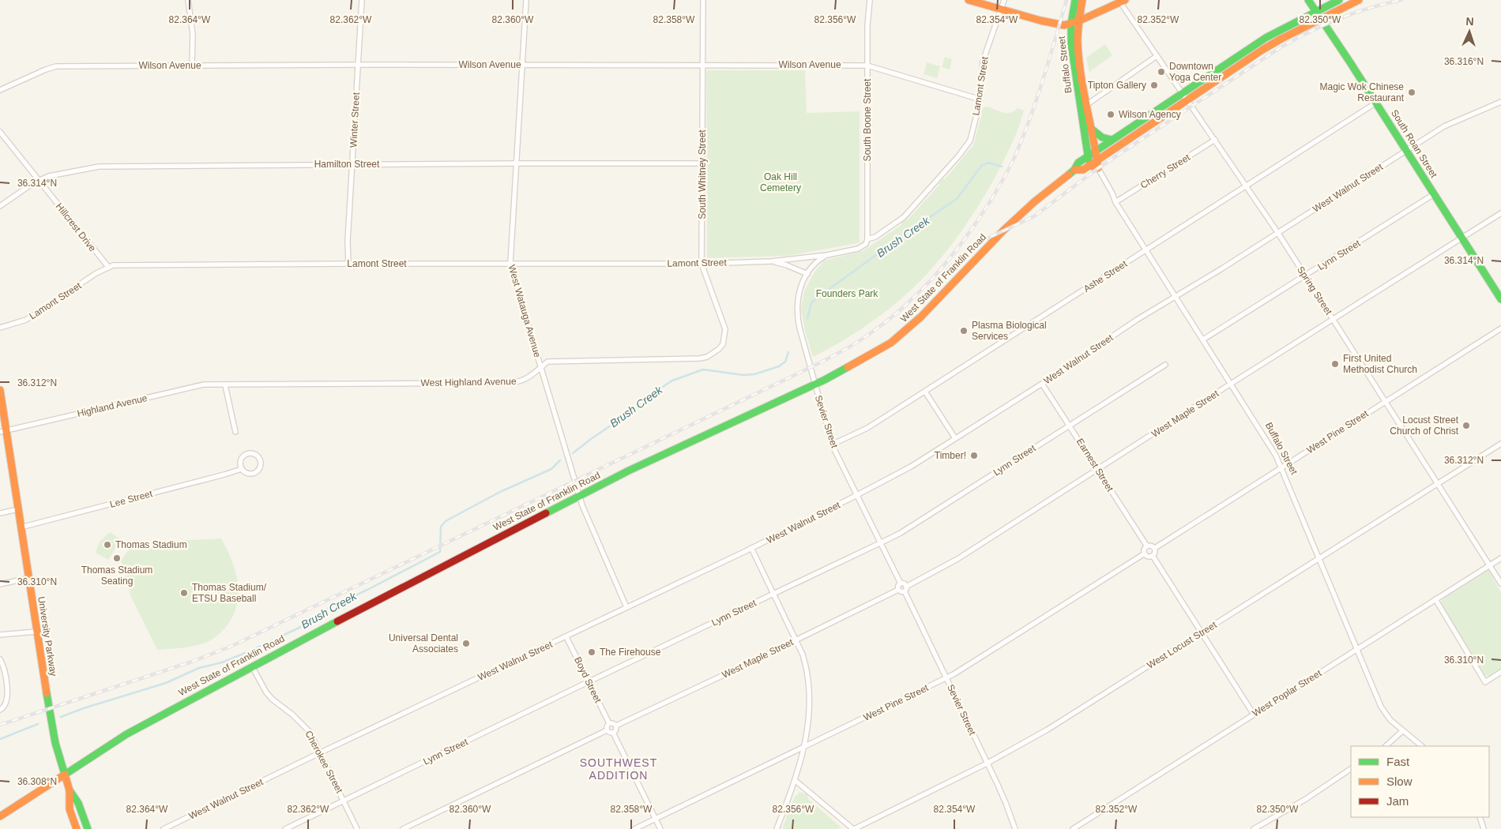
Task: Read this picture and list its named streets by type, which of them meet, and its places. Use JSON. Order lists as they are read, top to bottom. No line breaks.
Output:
{"streets":{"main road":["Buffalo Street","South Roan Street","West State of Franklin Road","University Parkway"],"street":["Wilson Avenue","Lamont Street","Winter Street","South Boone Street","Hamilton Street","Cherry Street","South Whitney Street","West Walnut Street","Hillcrest Drive","Lynn Street","Ashe Street","Spring Street","West Watauga Avenue","West Highland Avenue","Highland Avenue","West Maple Street","Sevier Street","West Pine Street","Earnest Street","Lee Street","West Locust Street","Boyd Street","West Poplar Street","Cherokee Street"]},"crossings":[["Wilson Avenue","Lamont Street"],["Wilson Avenue","Winter Street"],["Wilson Avenue","South Boone Street"],["Wilson Avenue","South Whitney Street"],["Wilson Avenue","West Watauga Avenue"],["Buffalo Street","Cherry Street"],["Buffalo Street","West Walnut Street"],["Buffalo Street","Lynn Street"],["Buffalo Street","Ashe Street"],["Buffalo Street","West State of Franklin Road"],["Buffalo Street","West Maple Street"],["Buffalo Street","West Pine Street"],["Buffalo Street","West Locust Street"],["Buffalo Street","West Poplar Street"],["Lamont Street","Winter Street"],["Lamont Street","South Boone Street"],["Lamont Street","South Whitney Street"],["Lamont Street","Hillcrest Drive"],["Lamont Street","West Watauga Avenue"],["Lamont Street","Sevier Street"],["Winter Street","Hamilton Street"],["South Roan Street","West Walnut Street"],["South Roan Street","Lynn Street"],["South Roan Street","Ashe Street"],["South Roan Street","West State of Franklin Road"],["South Roan Street","West Maple Street"],["Hamilton Street","South Whitney Street"],["Hamilton Street","Hillcrest Drive"],["Hamilton Street","West Watauga Avenue"],["Cherry Street","Spring Street"],["South Whitney Street","West Highland Avenue"],["West Walnut Street","Spring Street"],["West Walnut Street","West Watauga Avenue"],["West Walnut Street","Sevier Street"],["West Walnut Street","Earnest Street"],["West Walnut Street","Boyd Street"],["West Walnut Street","Cherokee Street"],["Lynn Street","Spring Street"],["Lynn Street","Sevier Street"],["Lynn Street","Earnest Street"],["Lynn Street","Boyd Street"],["Lynn Street","Cherokee Street"],["Ashe Street","Spring Street"],["Ashe Street","Sevier Street"],["West State of Franklin Road","Spring Street"],["West State of Franklin Road","West Watauga Avenue"],["West State of Franklin Road","Sevier Street"],["West State of Franklin Road","University Parkway"],["West State of Franklin Road","Cherokee Street"],["Spring Street","West Maple Street"],["Spring Street","West Pine Street"],["Spring Street","West Locust Street"],["Spring Street","West Poplar Street"],["West Watauga Avenue","West Highland Avenue"],["West Highland Avenue","Highland Avenue"],["Highland Avenue","University Parkway"],["West Maple Street","Sevier Street"],["West Maple Street","Earnest Street"],["West Maple Street","Boyd Street"],["Sevier Street","West Pine Street"],["Sevier Street","West Locust Street"],["West Pine Street","Earnest Street"],["Lee Street","University Parkway"]],"districts":["SOUTHWEST ADDITION"],"water":["Brush Creek"],"parks":["Oak Hill Cemetery","Founders Park"],"places":["Downtown Yoga Center","Tipton Gallery","Magic Wok Chinese Restaurant","Wilson Agency","Plasma Biological Services","First United Methodist Church","Locust Street Church of Christ","Timber!","Thomas Stadium","Thomas Stadium Seating","Thomas Stadium/ ETSU Baseball","Universal Dental Associates","The Firehouse"],"legend":["Fast","Slow","Jam"],"north":"top","coordinates":["82.364°W","82.362°W","82.360°W","82.358°W","82.356°W","82.354°W","82.352°W","82.350°W","36.316°N","36.314°N","36.312°N","36.310°N","36.308°N"]}
